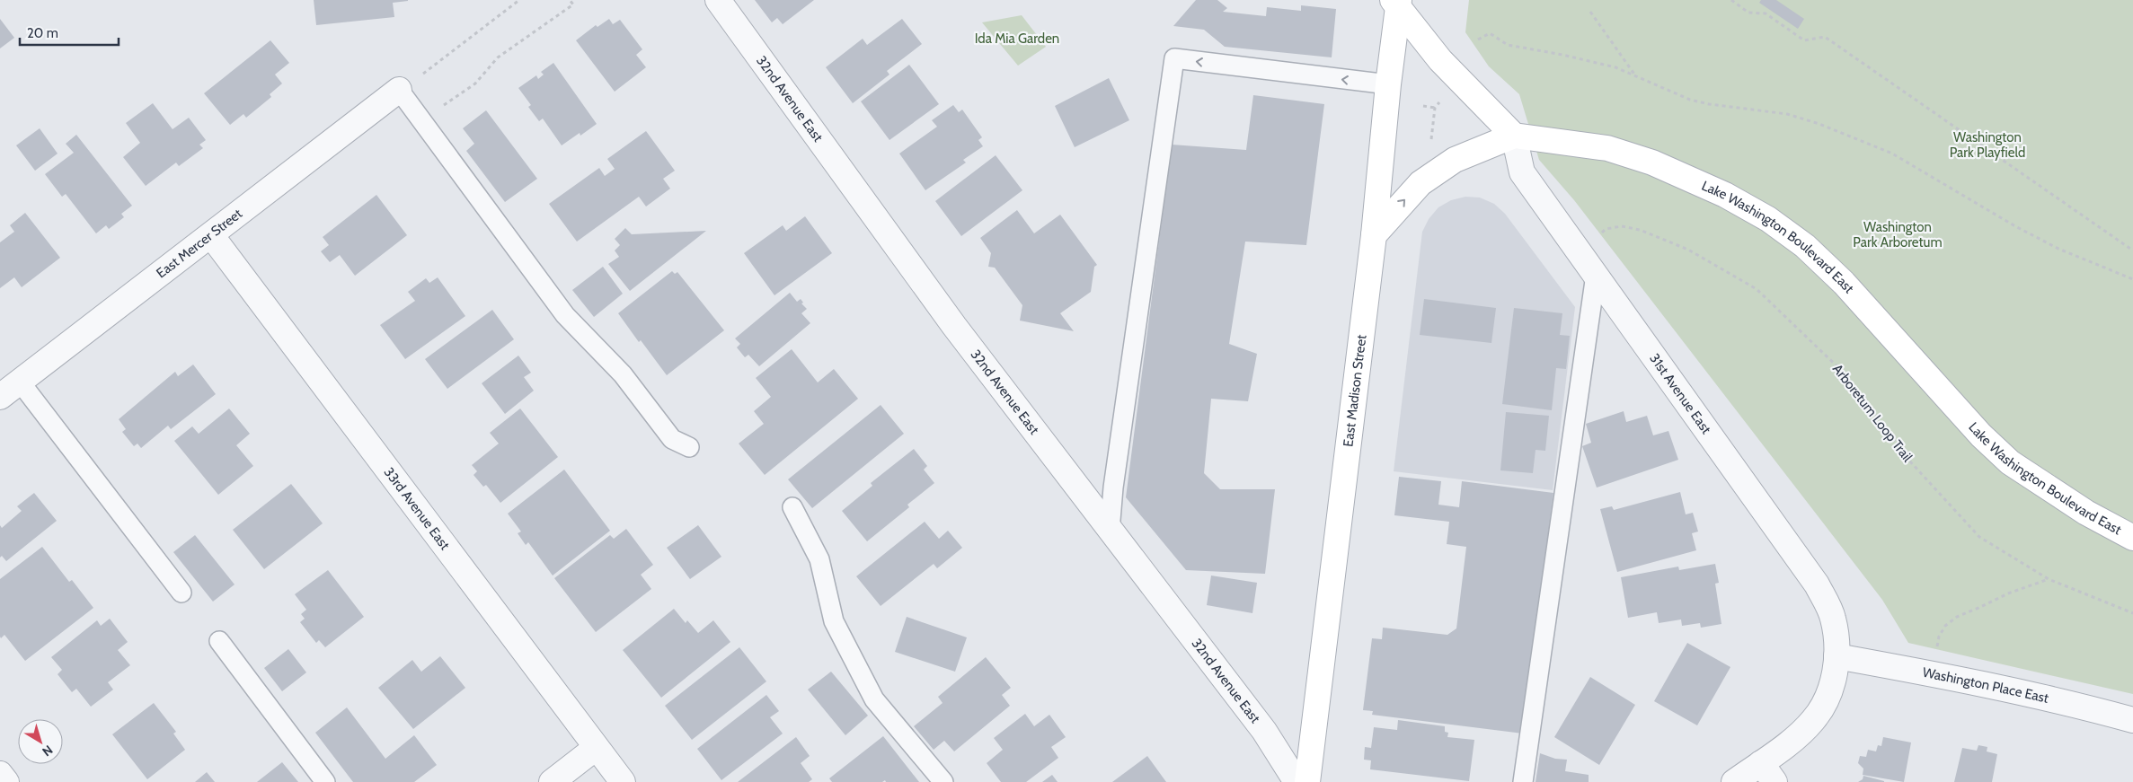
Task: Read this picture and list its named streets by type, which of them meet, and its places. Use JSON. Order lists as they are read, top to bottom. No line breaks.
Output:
{"streets":{"main road":["Lake Washington Boulevard East","East Madison Street"],"street":["32nd Avenue East","East Mercer Street","31st Avenue East","33rd Avenue East","Washington Place East"],"path":["Arboretum Loop Trail"]},"crossings":[["Lake Washington Boulevard East","31st Avenue East"],["East Mercer Street","33rd Avenue East"],["31st Avenue East","Washington Place East"]],"parks":["Ida Mia Garden","Washington Park Playfield","Washington Park Arboretum"],"scale_bar":"20 m","north":"bottom right"}
